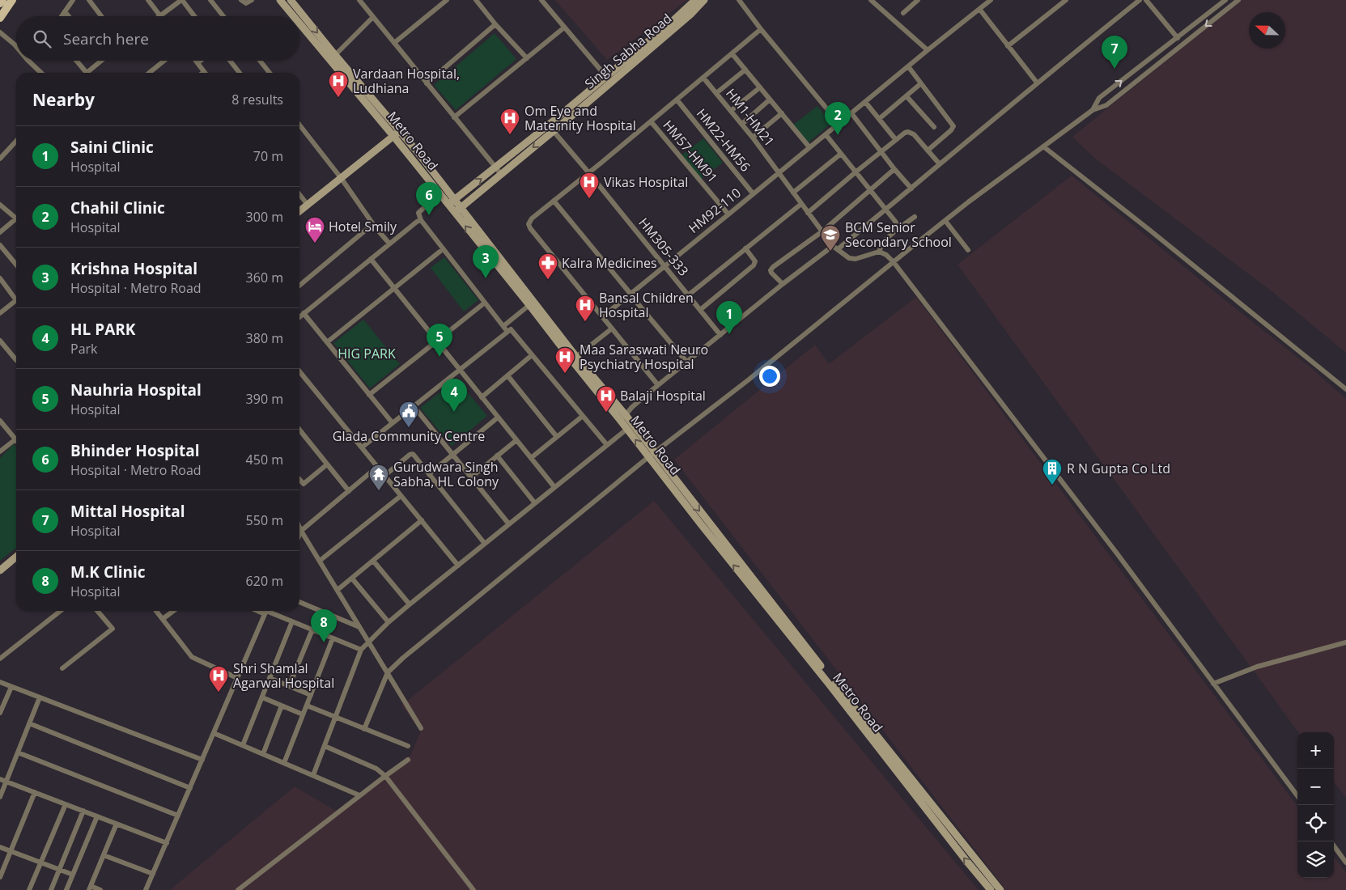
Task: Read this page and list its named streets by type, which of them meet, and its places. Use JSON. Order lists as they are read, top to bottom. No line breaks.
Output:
{"streets":{"street":["Singh Sabha Road","HM1-HM21","HM22-HM56","Metro Road","HM57-HM91","HM92-110","HM305-333"]},"crossings":[["Singh Sabha Road","Metro Road"],["Singh Sabha Road","HM305-333"],["HM1-HM21","HM92-110"],["HM22-HM56","HM92-110"],["HM57-HM91","HM92-110"],["HM92-110","HM305-333"]],"parks":["HIG PARK"],"places":{"hospital":["Vardaan Hospital, Ludhiana","Om Eye and Maternity Hospital","Vikas Hospital","Bansal Children Hospital","Maa Saraswati Neuro Psychiatry Hospital","Balaji Hospital","Shri Shamlal Agarwal Hospital"],"hotel":["Hotel Smily"],"school or university":["BCM Senior Secondary School"],"pharmacy":["Kalra Medicines"],"public building":["Glada Community Centre"],"building":["R N Gupta Co Ltd"],"temple":["Gurudwara Singh Sabha, HL Colony"]},"north":"left","page":{"search":"Search here","pins":["7","2","6","3","1","5","4","8"],"heading":["Nearby","8 results"],"list":[{"mark":"1","name":"Saini Clinic","note":"Hospital","value":"70 m"},{"mark":"2","name":"Chahil Clinic","note":"Hospital","value":"300 m"},{"mark":"3","name":"Krishna Hospital","note":"Hospital · Metro Road","value":"360 m"},{"mark":"4","name":"HL PARK","note":"Park","value":"380 m"},{"mark":"5","name":"Nauhria Hospital","note":"Hospital","value":"390 m"},{"mark":"6","name":"Bhinder Hospital","note":"Hospital · Metro Road","value":"450 m"},{"mark":"7","name":"Mittal Hospital","note":"Hospital","value":"550 m"},{"mark":"8","name":"M.K Clinic","note":"Hospital","value":"620 m"}],"map_buttons":["+","−"]}}
